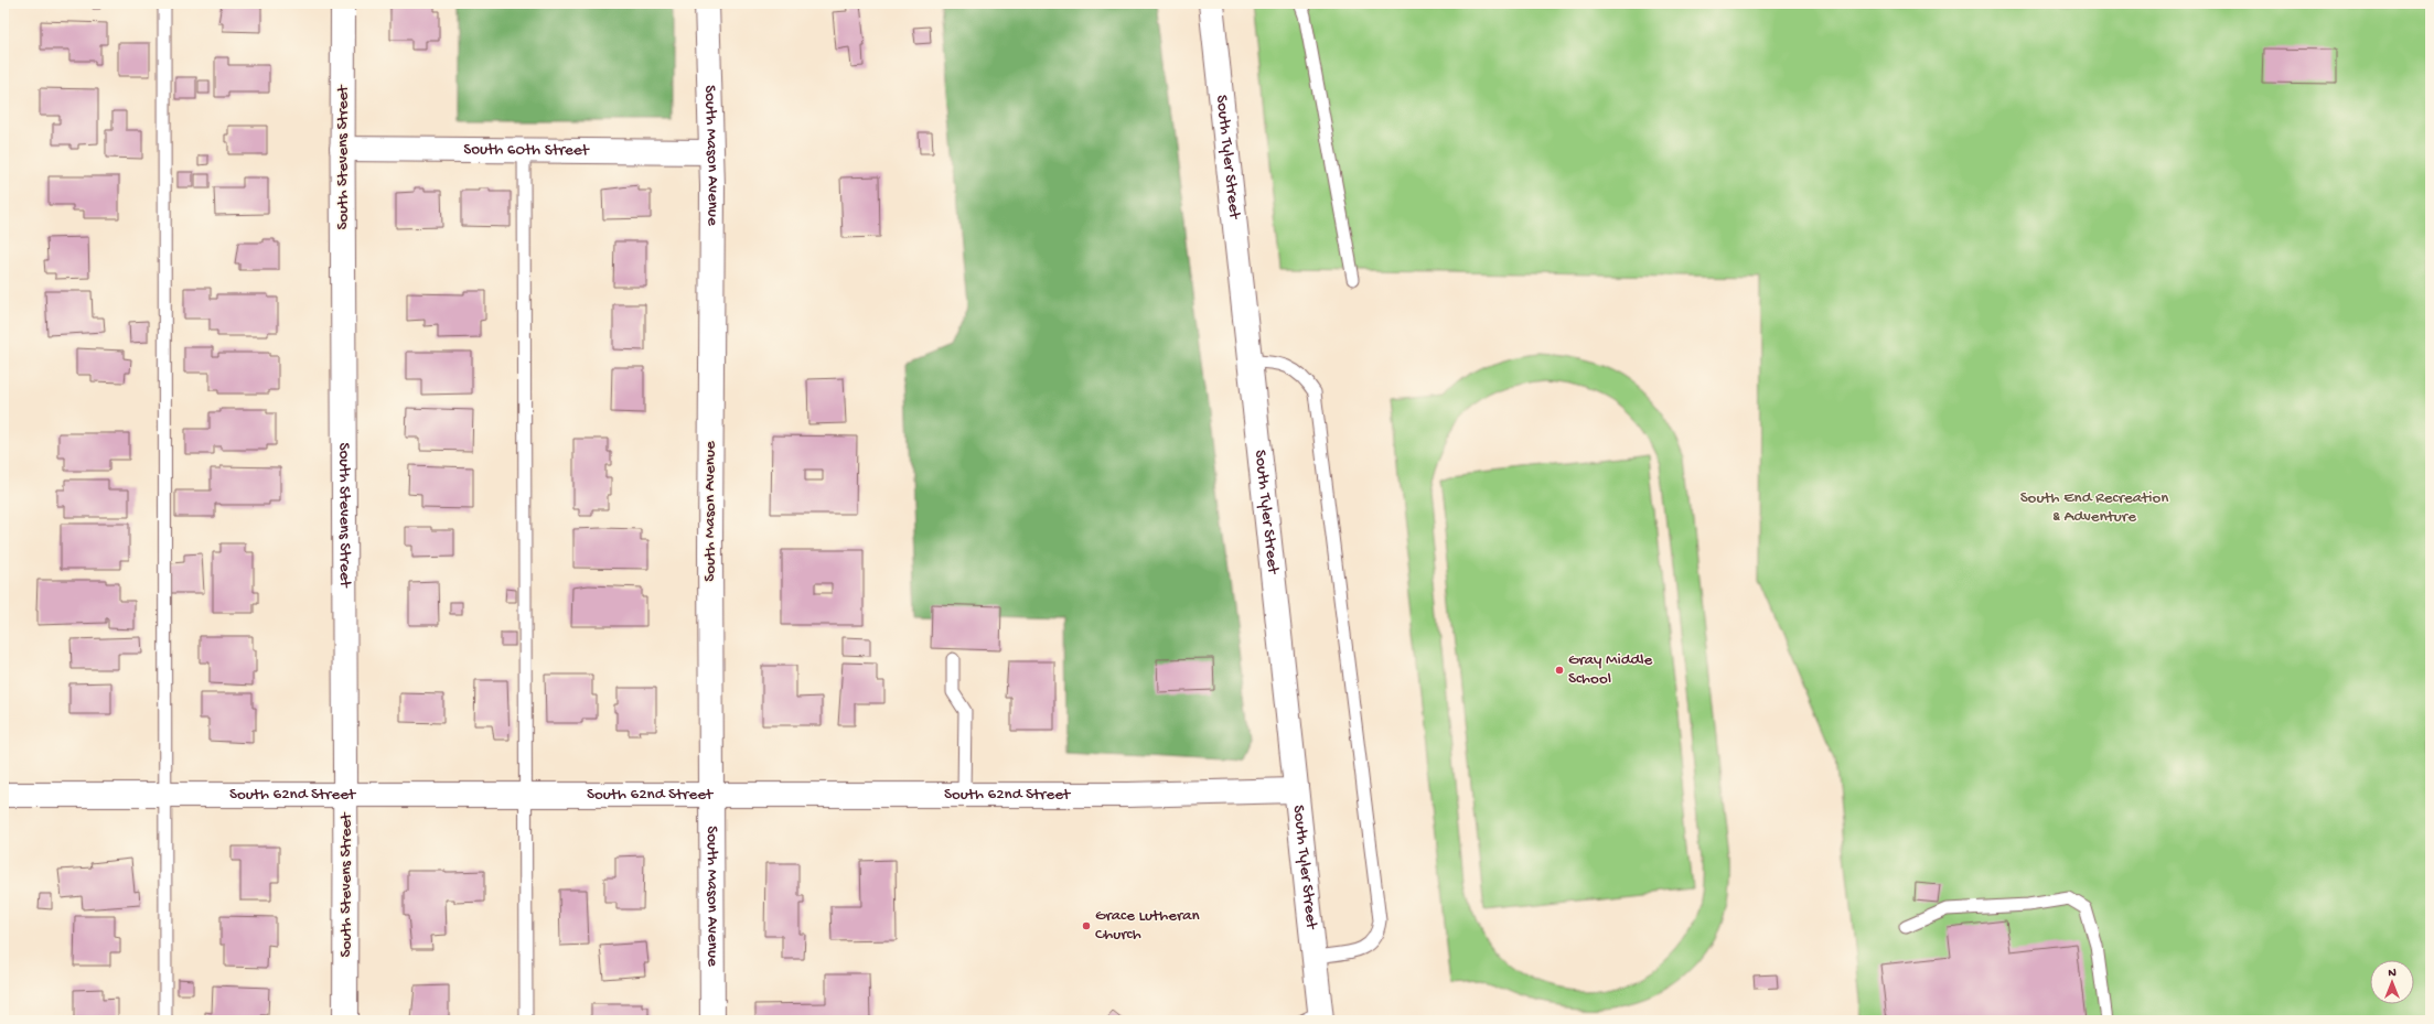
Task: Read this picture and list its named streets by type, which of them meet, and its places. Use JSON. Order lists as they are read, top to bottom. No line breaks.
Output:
{"streets":{"street":["South 60th Street","South Mason Avenue","South Tyler Street","South Stevens Street","South 62nd Street"]},"crossings":[["South 60th Street","South Mason Avenue"],["South 60th Street","South Stevens Street"],["South Mason Avenue","South 62nd Street"],["South Tyler Street","South 62nd Street"],["South Stevens Street","South 62nd Street"]],"parks":["South End Recreation & Adventure"],"places":["Gray Middle School","Grace Lutheran Church"],"north":"top"}
